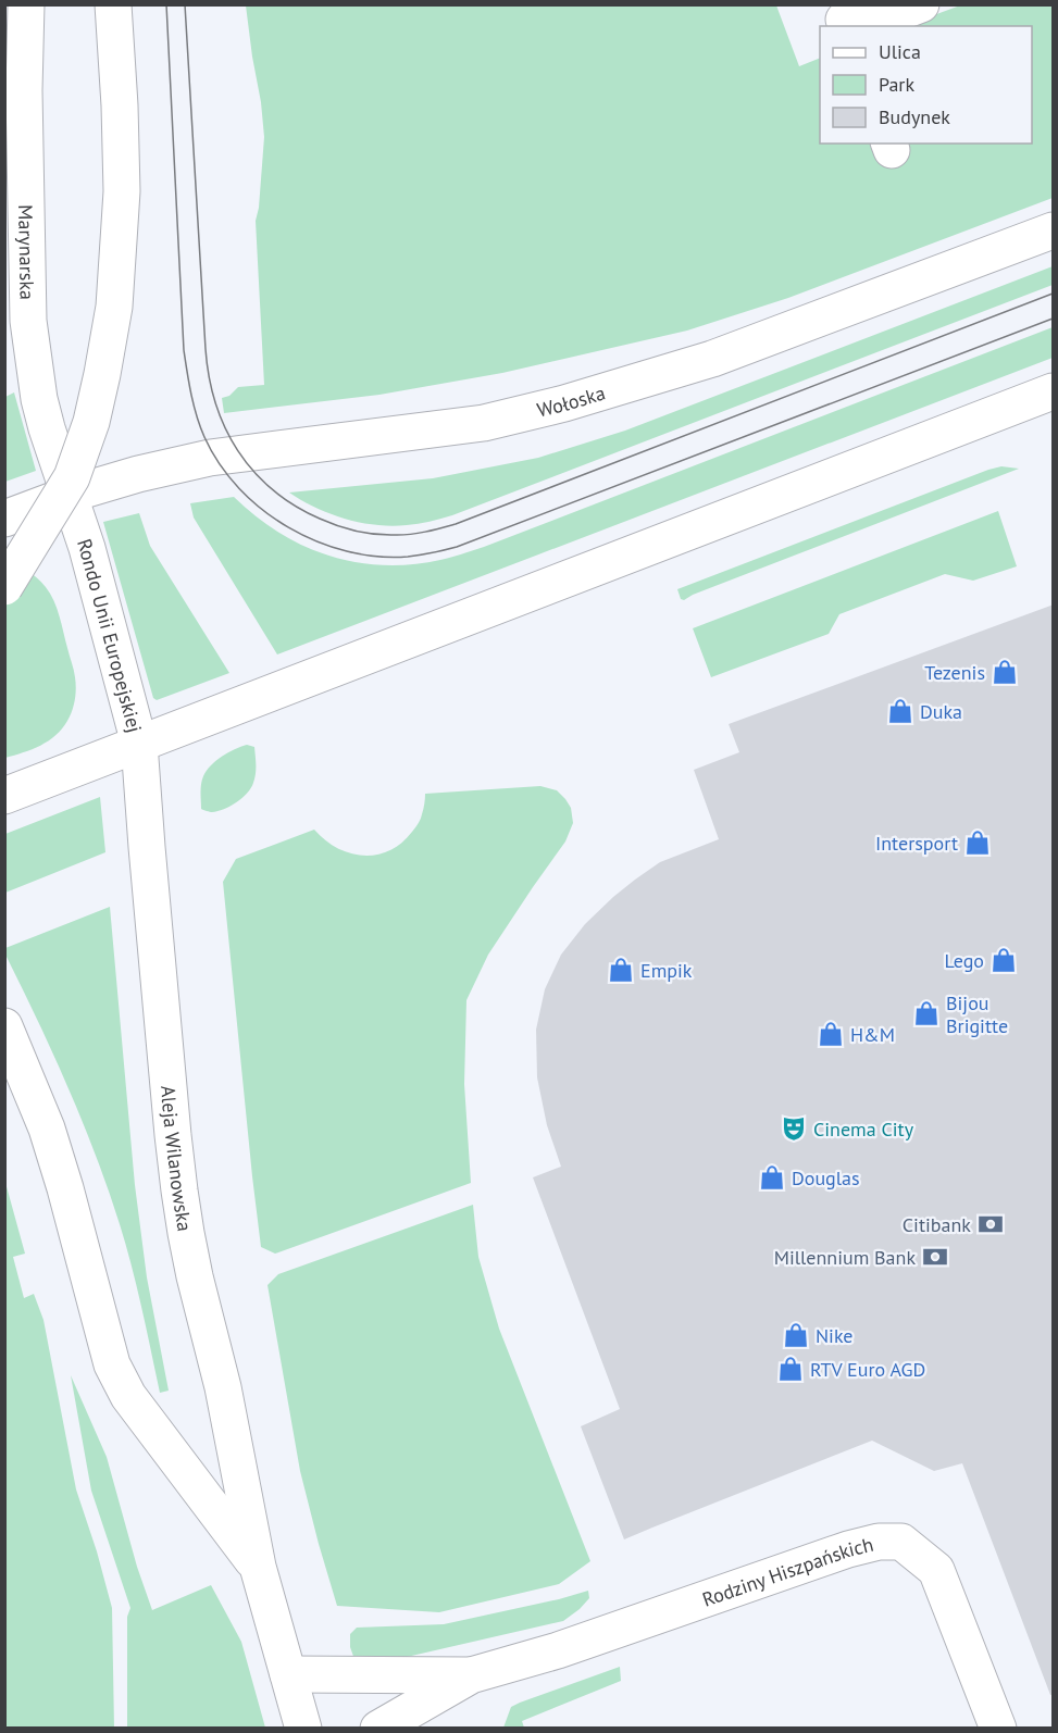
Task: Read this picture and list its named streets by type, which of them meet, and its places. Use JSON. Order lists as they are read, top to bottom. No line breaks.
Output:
{"streets":{"main road":["Marynarska","Wołoska","Rondo Unii Europejskiej","Aleja Wilanowska","Rodziny Hiszpańskich"]},"crossings":[["Marynarska","Wołoska"],["Marynarska","Rondo Unii Europejskiej"],["Wołoska","Rondo Unii Europejskiej"],["Rondo Unii Europejskiej","Aleja Wilanowska"],["Aleja Wilanowska","Rodziny Hiszpańskich"]],"places":{"shop":["Tezenis","Duka","Intersport","Lego","Empik","Bijou Brigitte","H&M","Douglas","Nike","RTV Euro AGD"],"theatre":["Cinema City"],"bank":["Citibank","Millennium Bank"]},"legend":["Ulica","Park","Budynek"]}
